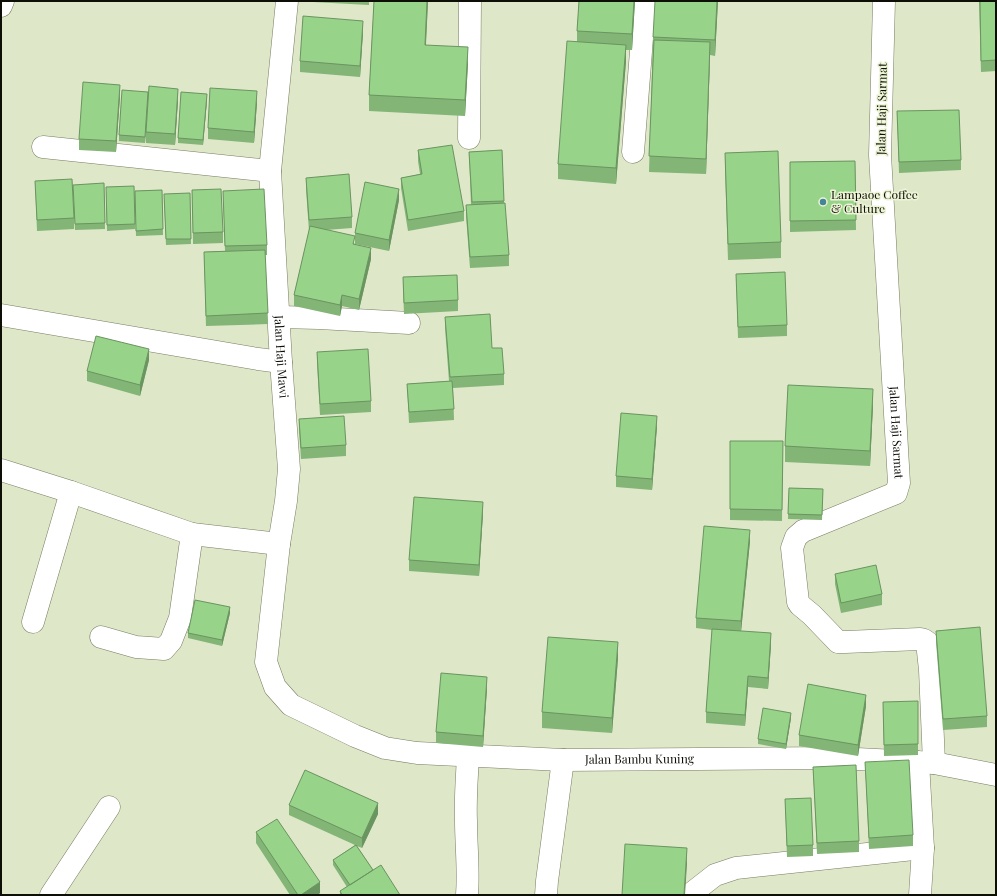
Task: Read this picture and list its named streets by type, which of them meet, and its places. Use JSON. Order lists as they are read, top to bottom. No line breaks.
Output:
{"streets":{"street":["Jalan Haji Sarmat","Jalan Haji Mawi","Jalan Bambu Kuning"]},"crossings":[["Jalan Haji Sarmat","Jalan Bambu Kuning"],["Jalan Haji Mawi","Jalan Bambu Kuning"]],"places":["Lampaoe Coffee & Culture"]}
